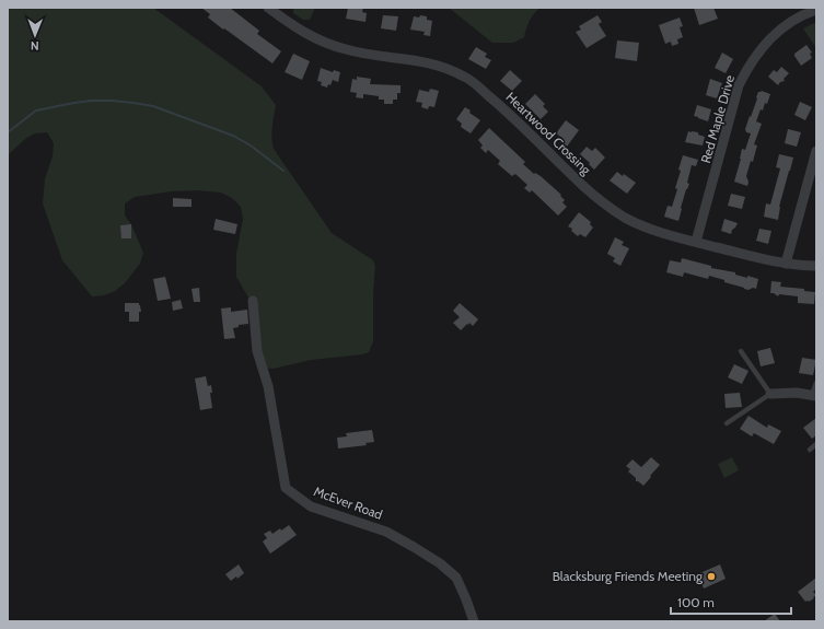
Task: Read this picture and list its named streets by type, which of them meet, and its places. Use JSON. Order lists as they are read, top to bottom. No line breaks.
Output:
{"streets":{"street":["Red Maple Drive","Heartwood Crossing","McEver Road"]},"crossings":[["Red Maple Drive","Heartwood Crossing"]],"places":["Blacksburg Friends Meeting"],"scale_bar":"100 m","north":"bottom"}
